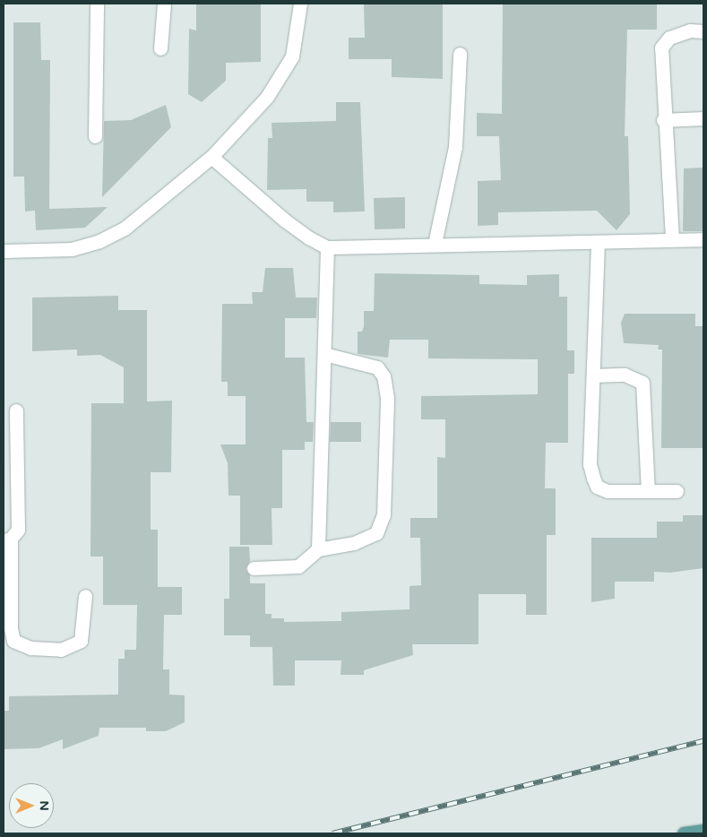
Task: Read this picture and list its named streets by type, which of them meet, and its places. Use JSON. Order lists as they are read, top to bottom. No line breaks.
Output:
{"north":"right"}
